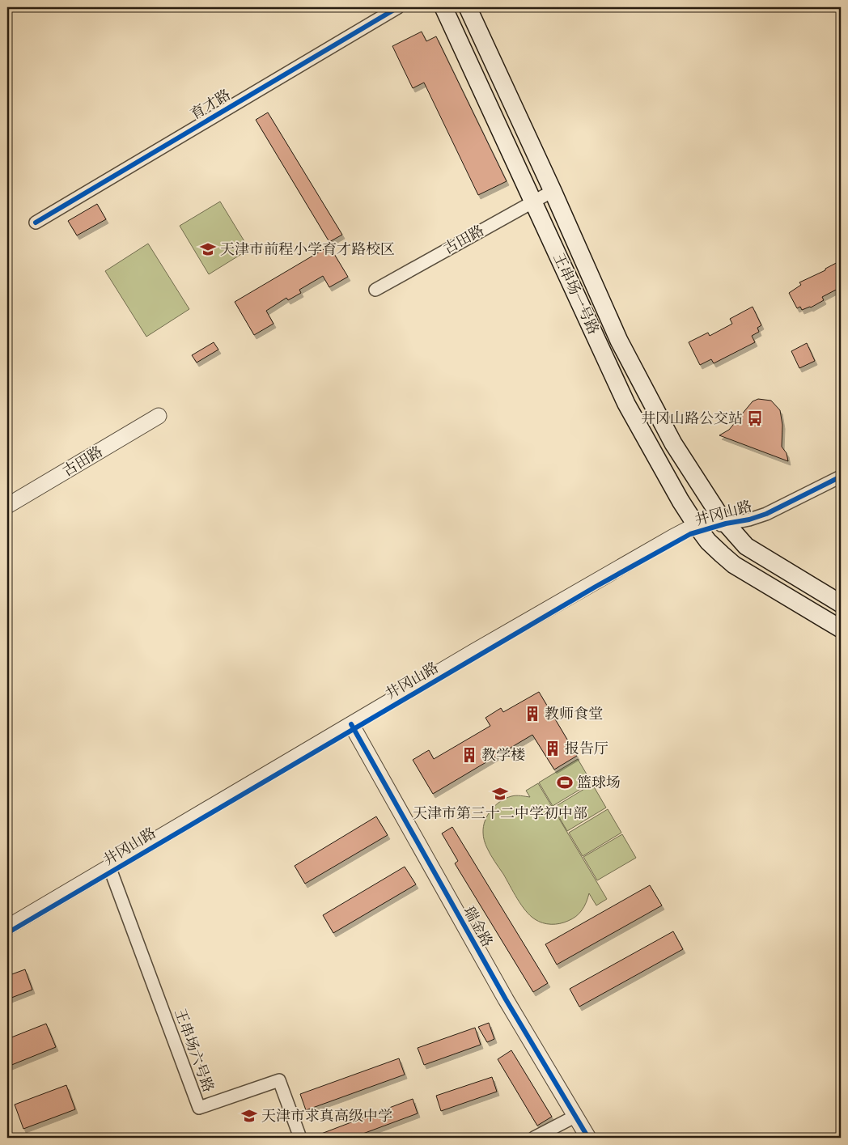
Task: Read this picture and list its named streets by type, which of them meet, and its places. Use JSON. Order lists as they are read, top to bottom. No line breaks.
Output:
{"streets":{"main road":["王串场一号路"],"street":["育才路","古田路","井冈山路","瑞金路","王串场六号路"]},"crossings":[["古田路","王串场一号路"],["王串场一号路","井冈山路"],["井冈山路","瑞金路"],["井冈山路","王串场六号路"]],"places":{"school or university":["天津市前程小学育才路校区","天津市第三十二中学初中部","天津市求真高级中学"],"bus stop":["井冈山路公交站"],"building":["教师食堂","报告厅","教学楼"],"sports":["篮球场"]}}
